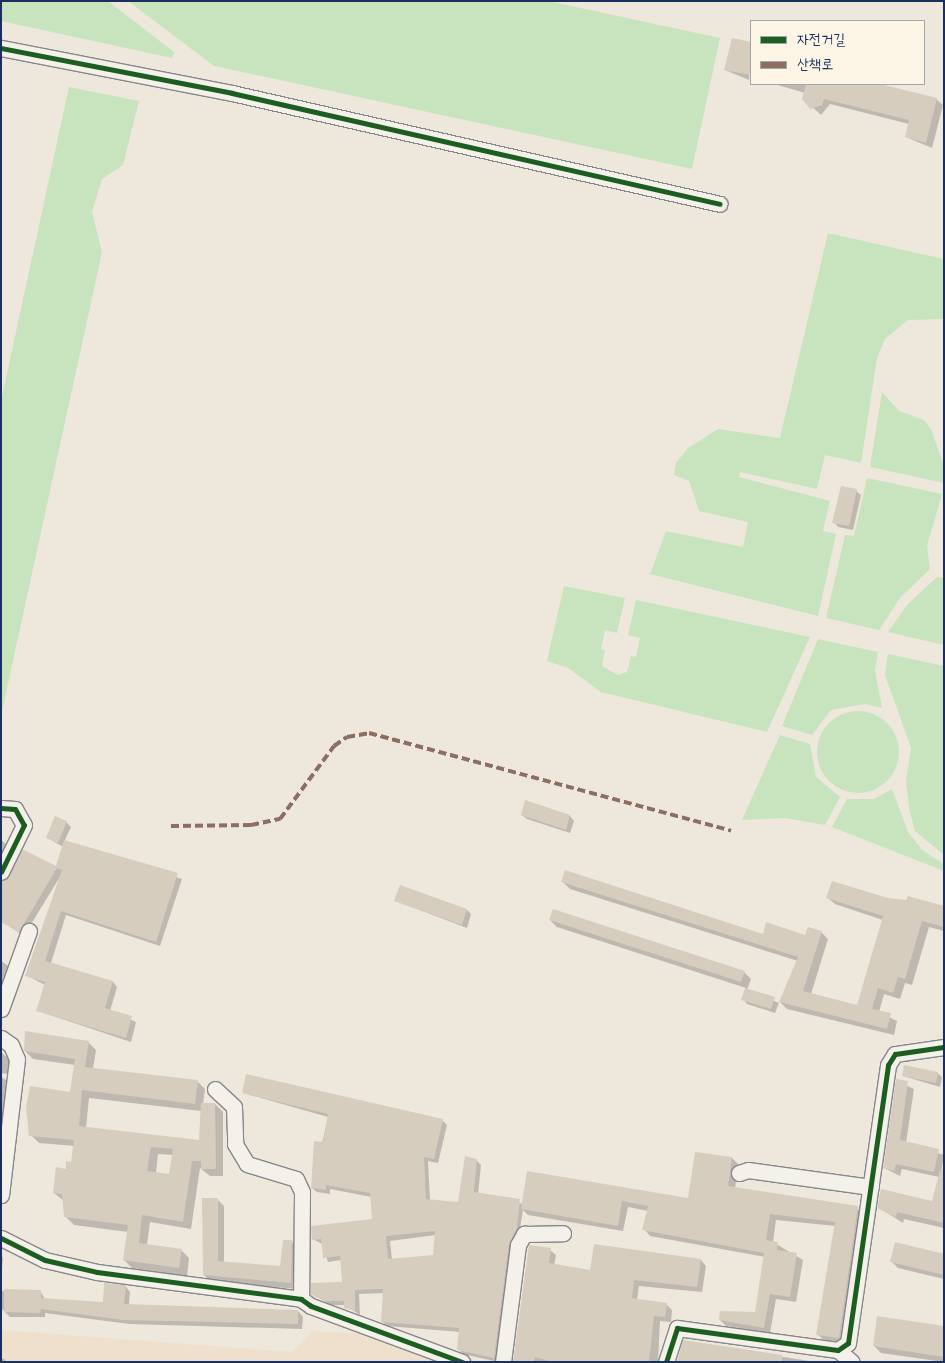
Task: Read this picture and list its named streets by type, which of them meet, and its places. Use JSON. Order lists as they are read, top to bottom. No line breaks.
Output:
{"legend":["자전거길","산책로"]}
